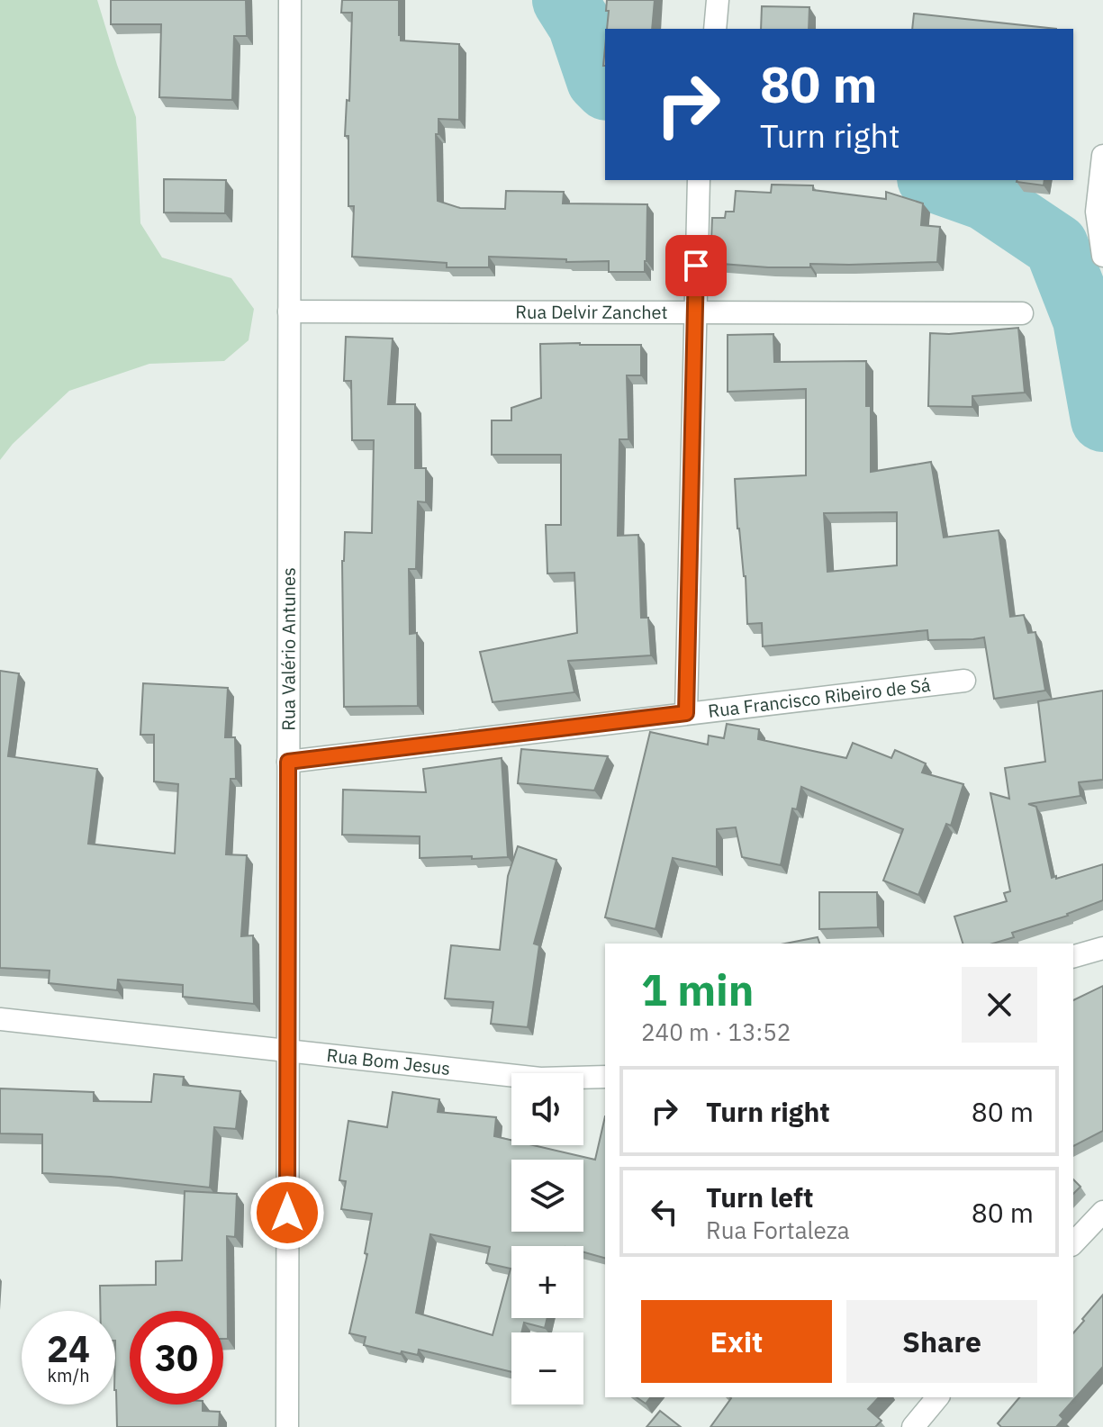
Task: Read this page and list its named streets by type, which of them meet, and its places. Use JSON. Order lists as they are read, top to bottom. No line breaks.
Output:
{"streets":{"street":["Rua Delvir Zanchet","Rua Valério Antunes","Rua Francisco Ribeiro de Sá","Rua Bom Jesus"]},"crossings":[["Rua Delvir Zanchet","Rua Valério Antunes"],["Rua Valério Antunes","Rua Francisco Ribeiro de Sá"],["Rua Valério Antunes","Rua Bom Jesus"]],"page":{"turn":["80 m","Turn right"],"heading":["1 min","240 m · 13:52"],"list":[{"name":"Turn right","value":"80 m"},{"name":"Turn left","note":"Rua Fortaleza","value":"80 m"}],"map_buttons":["+","−"],"buttons":["Exit","Share"],"speed":"24 km/h","limit":"30"}}
